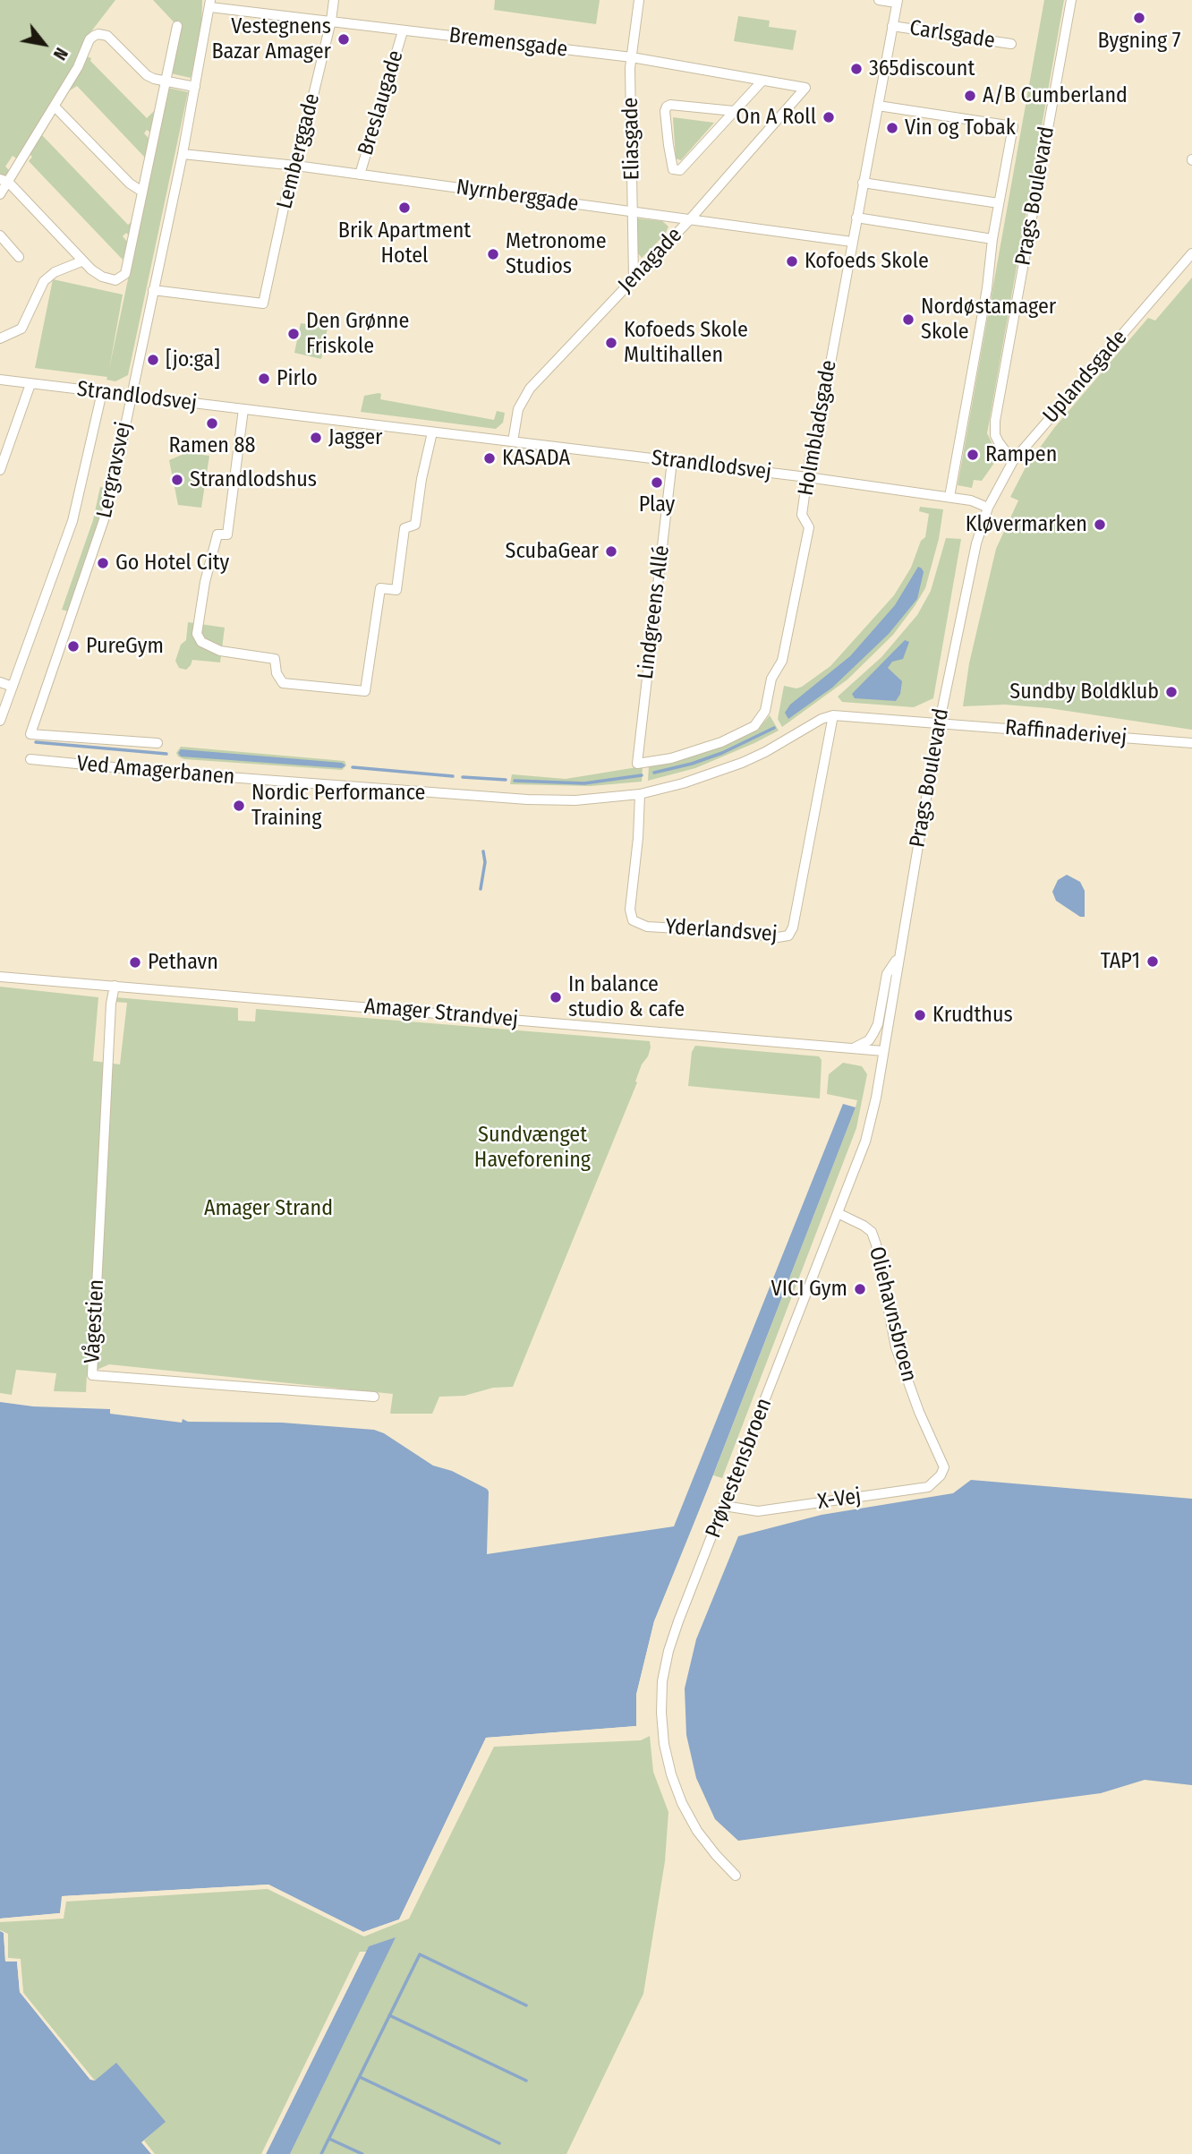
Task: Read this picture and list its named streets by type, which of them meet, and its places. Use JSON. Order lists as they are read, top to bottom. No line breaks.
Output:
{"streets":{"street":["Carlsgade","Bremensgade","Breslaugade","Eliasgade","Lemberggade","Nyrnberggade","Prags Boulevard","Jenagade","Uplandsgade","Strandlodsvej","Holmbladsgade","Lergravsvej","Lindgreens Allé","Raffinaderivej","Ved Amagerbanen","Yderlandsvej","Amager Strandvej","Oliehavnsbroen","Vågestien","Prøvestensbroen","X-Vej"]},"crossings":[["Carlsgade","Holmbladsgade"],["Bremensgade","Breslaugade"],["Bremensgade","Eliasgade"],["Bremensgade","Lemberggade"],["Bremensgade","Jenagade"],["Bremensgade","Lergravsvej"],["Breslaugade","Nyrnberggade"],["Eliasgade","Nyrnberggade"],["Eliasgade","Jenagade"],["Lemberggade","Nyrnberggade"],["Lemberggade","Lergravsvej"],["Nyrnberggade","Jenagade"],["Nyrnberggade","Holmbladsgade"],["Nyrnberggade","Lergravsvej"],["Prags Boulevard","Uplandsgade"],["Prags Boulevard","Strandlodsvej"],["Prags Boulevard","Holmbladsgade"],["Prags Boulevard","Raffinaderivej"],["Prags Boulevard","Amager Strandvej"],["Prags Boulevard","Prøvestensbroen"],["Jenagade","Strandlodsvej"],["Uplandsgade","Strandlodsvej"],["Strandlodsvej","Holmbladsgade"],["Strandlodsvej","Lergravsvej"],["Strandlodsvej","Lindgreens Allé"],["Holmbladsgade","Lindgreens Allé"],["Ved Amagerbanen","Yderlandsvej"],["Amager Strandvej","Vågestien"],["Amager Strandvej","Prøvestensbroen"],["Oliehavnsbroen","Prøvestensbroen"],["Oliehavnsbroen","X-Vej"],["Prøvestensbroen","X-Vej"]],"parks":["Sundvænget Haveforening","Amager Strand"],"places":["Bygning 7","Vestegnens Bazar Amager","365discount","A/B Cumberland","On A Roll","Vin og Tobak","Brik Apartment Hotel","Metronome Studios","Kofoeds Skole","Nordøstamager Skole","Den Grønne Friskole","Kofoeds Skole Multihallen","[jo:ga]","Pirlo","Ramen 88","Jagger","Rampen","KASADA","Strandlodshus","Play","Kløvermarken","ScubaGear","Go Hotel City","PureGym","Sundby Boldklub","Nordic Performance Training","TAP1","Pethavn","In balance studio & cafe","Krudthus","VICI Gym"],"north":"bottom right"}
